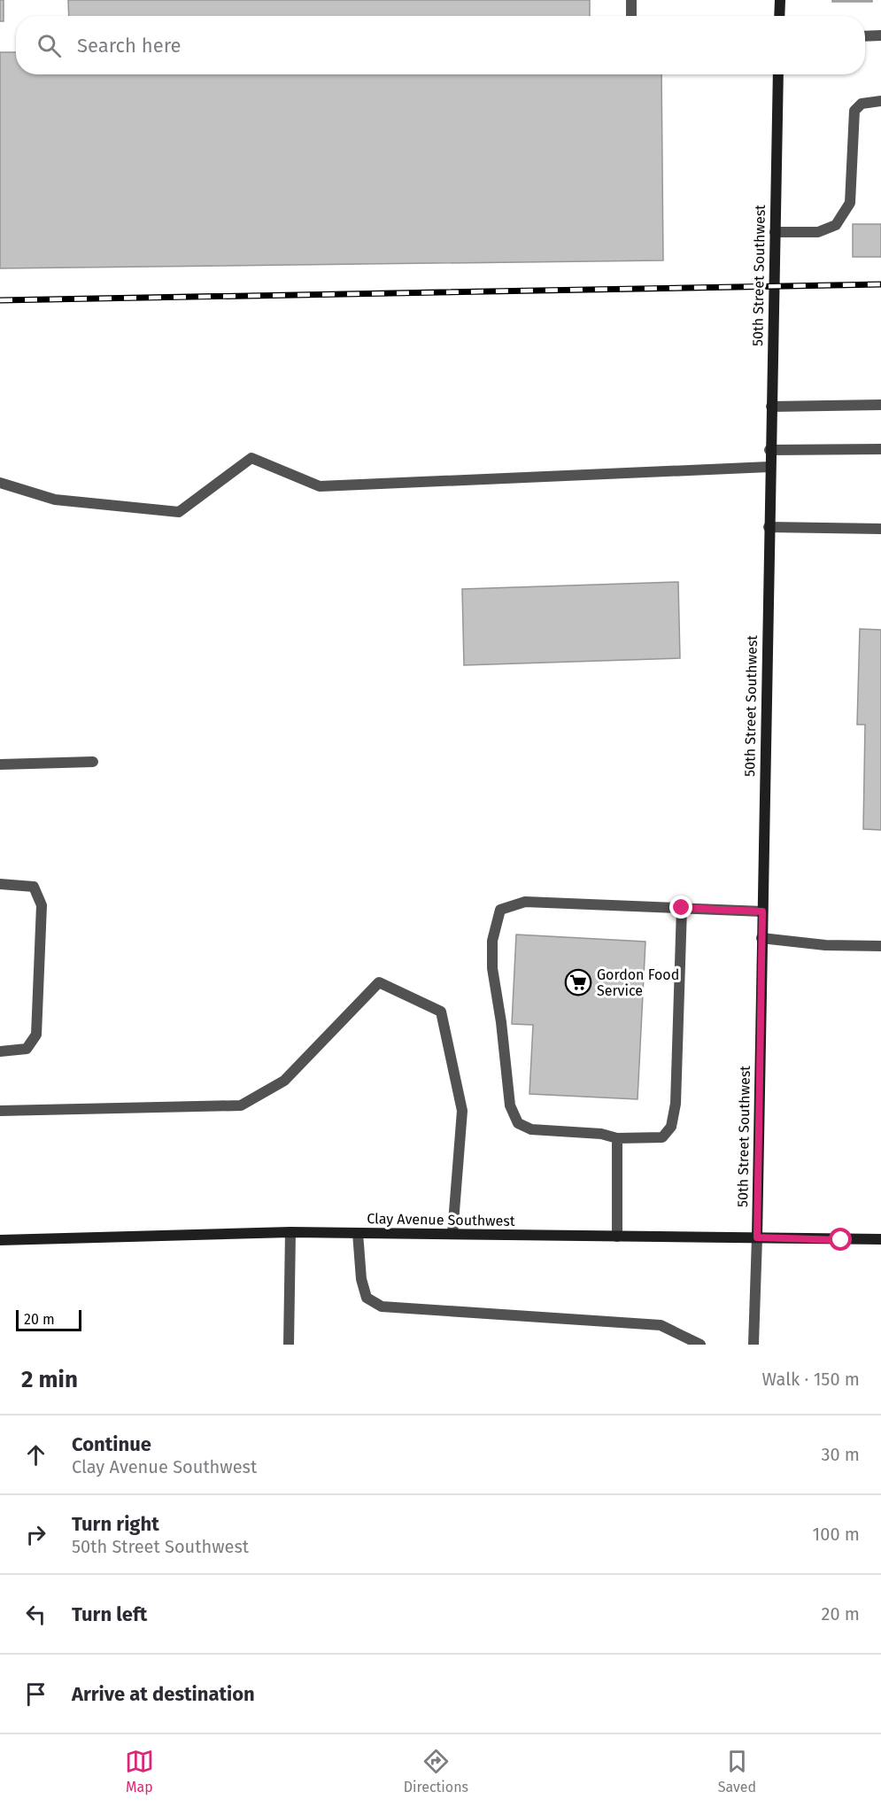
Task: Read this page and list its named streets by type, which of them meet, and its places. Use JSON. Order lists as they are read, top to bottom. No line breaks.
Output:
{"streets":{"street":["50th Street Southwest","Clay Avenue Southwest"]},"crossings":[["50th Street Southwest","Clay Avenue Southwest"]],"places":{"supermarket":["Gordon Food Service"]},"scale_bar":"20 m","page":{"search":"Search here","scale":"20 m","heading":["2 min","Walk · 150 m"],"list":[["Continue","Clay Avenue Southwest","30 m"],["Turn right","50th Street Southwest","100 m"],["Turn left","20 m"],"Arrive at destination"],"nav":["Map","Directions","Saved"]}}
